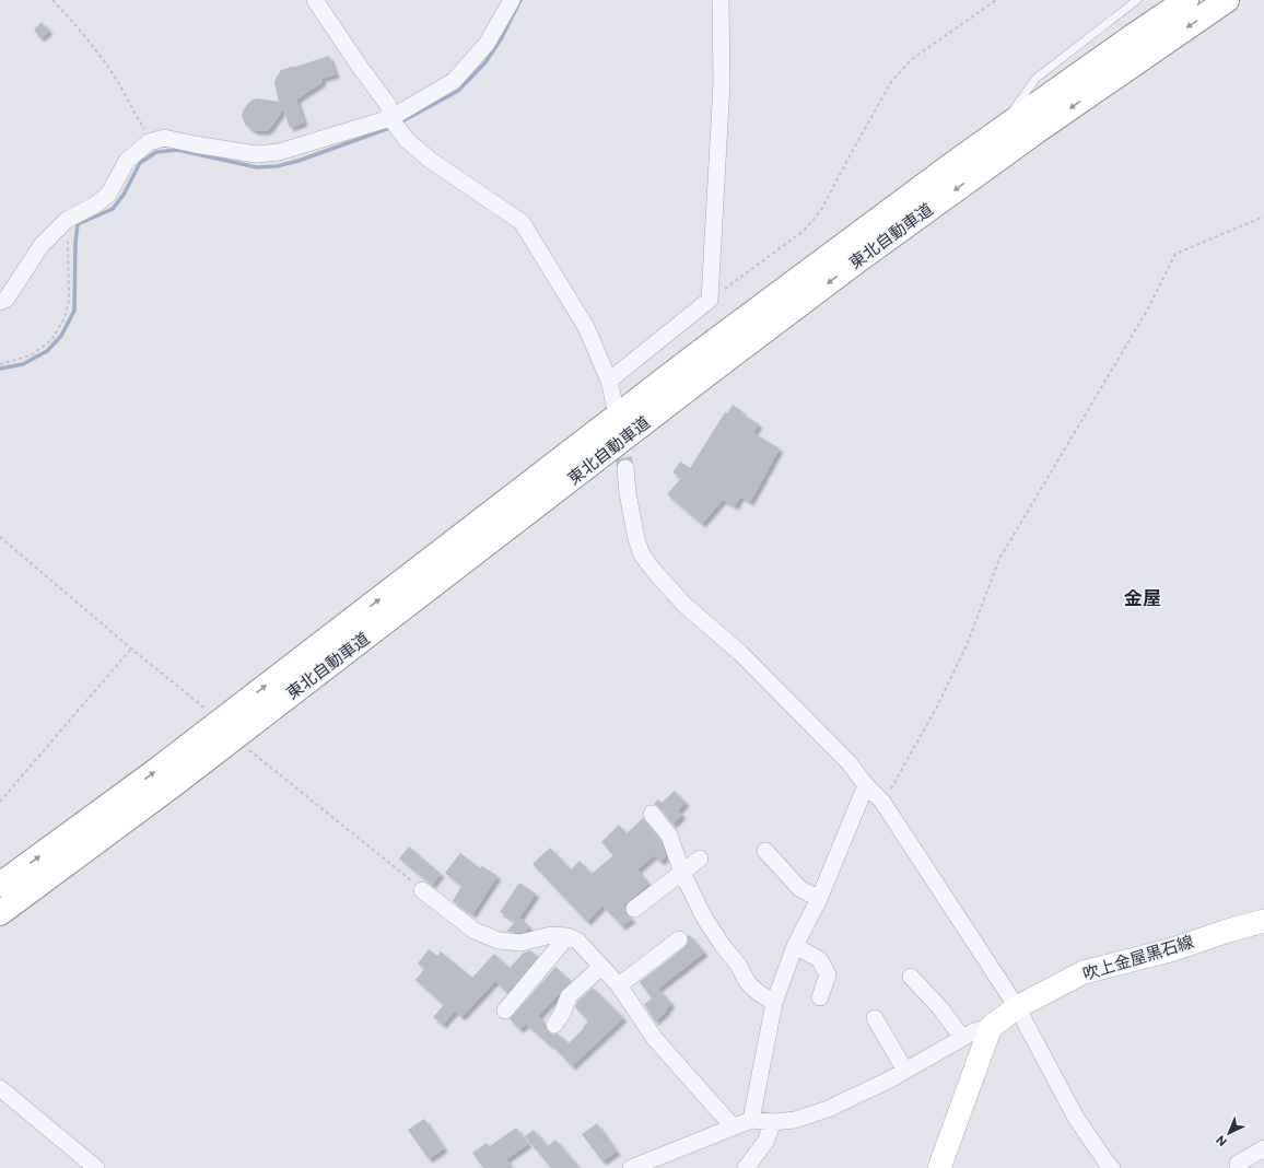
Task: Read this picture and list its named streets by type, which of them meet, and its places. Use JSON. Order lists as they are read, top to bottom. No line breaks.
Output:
{"streets":{"highway":["東北自動車道"],"main road":["吹上金屋黒石線"]},"districts":["金屋"],"north":"bottom left"}
